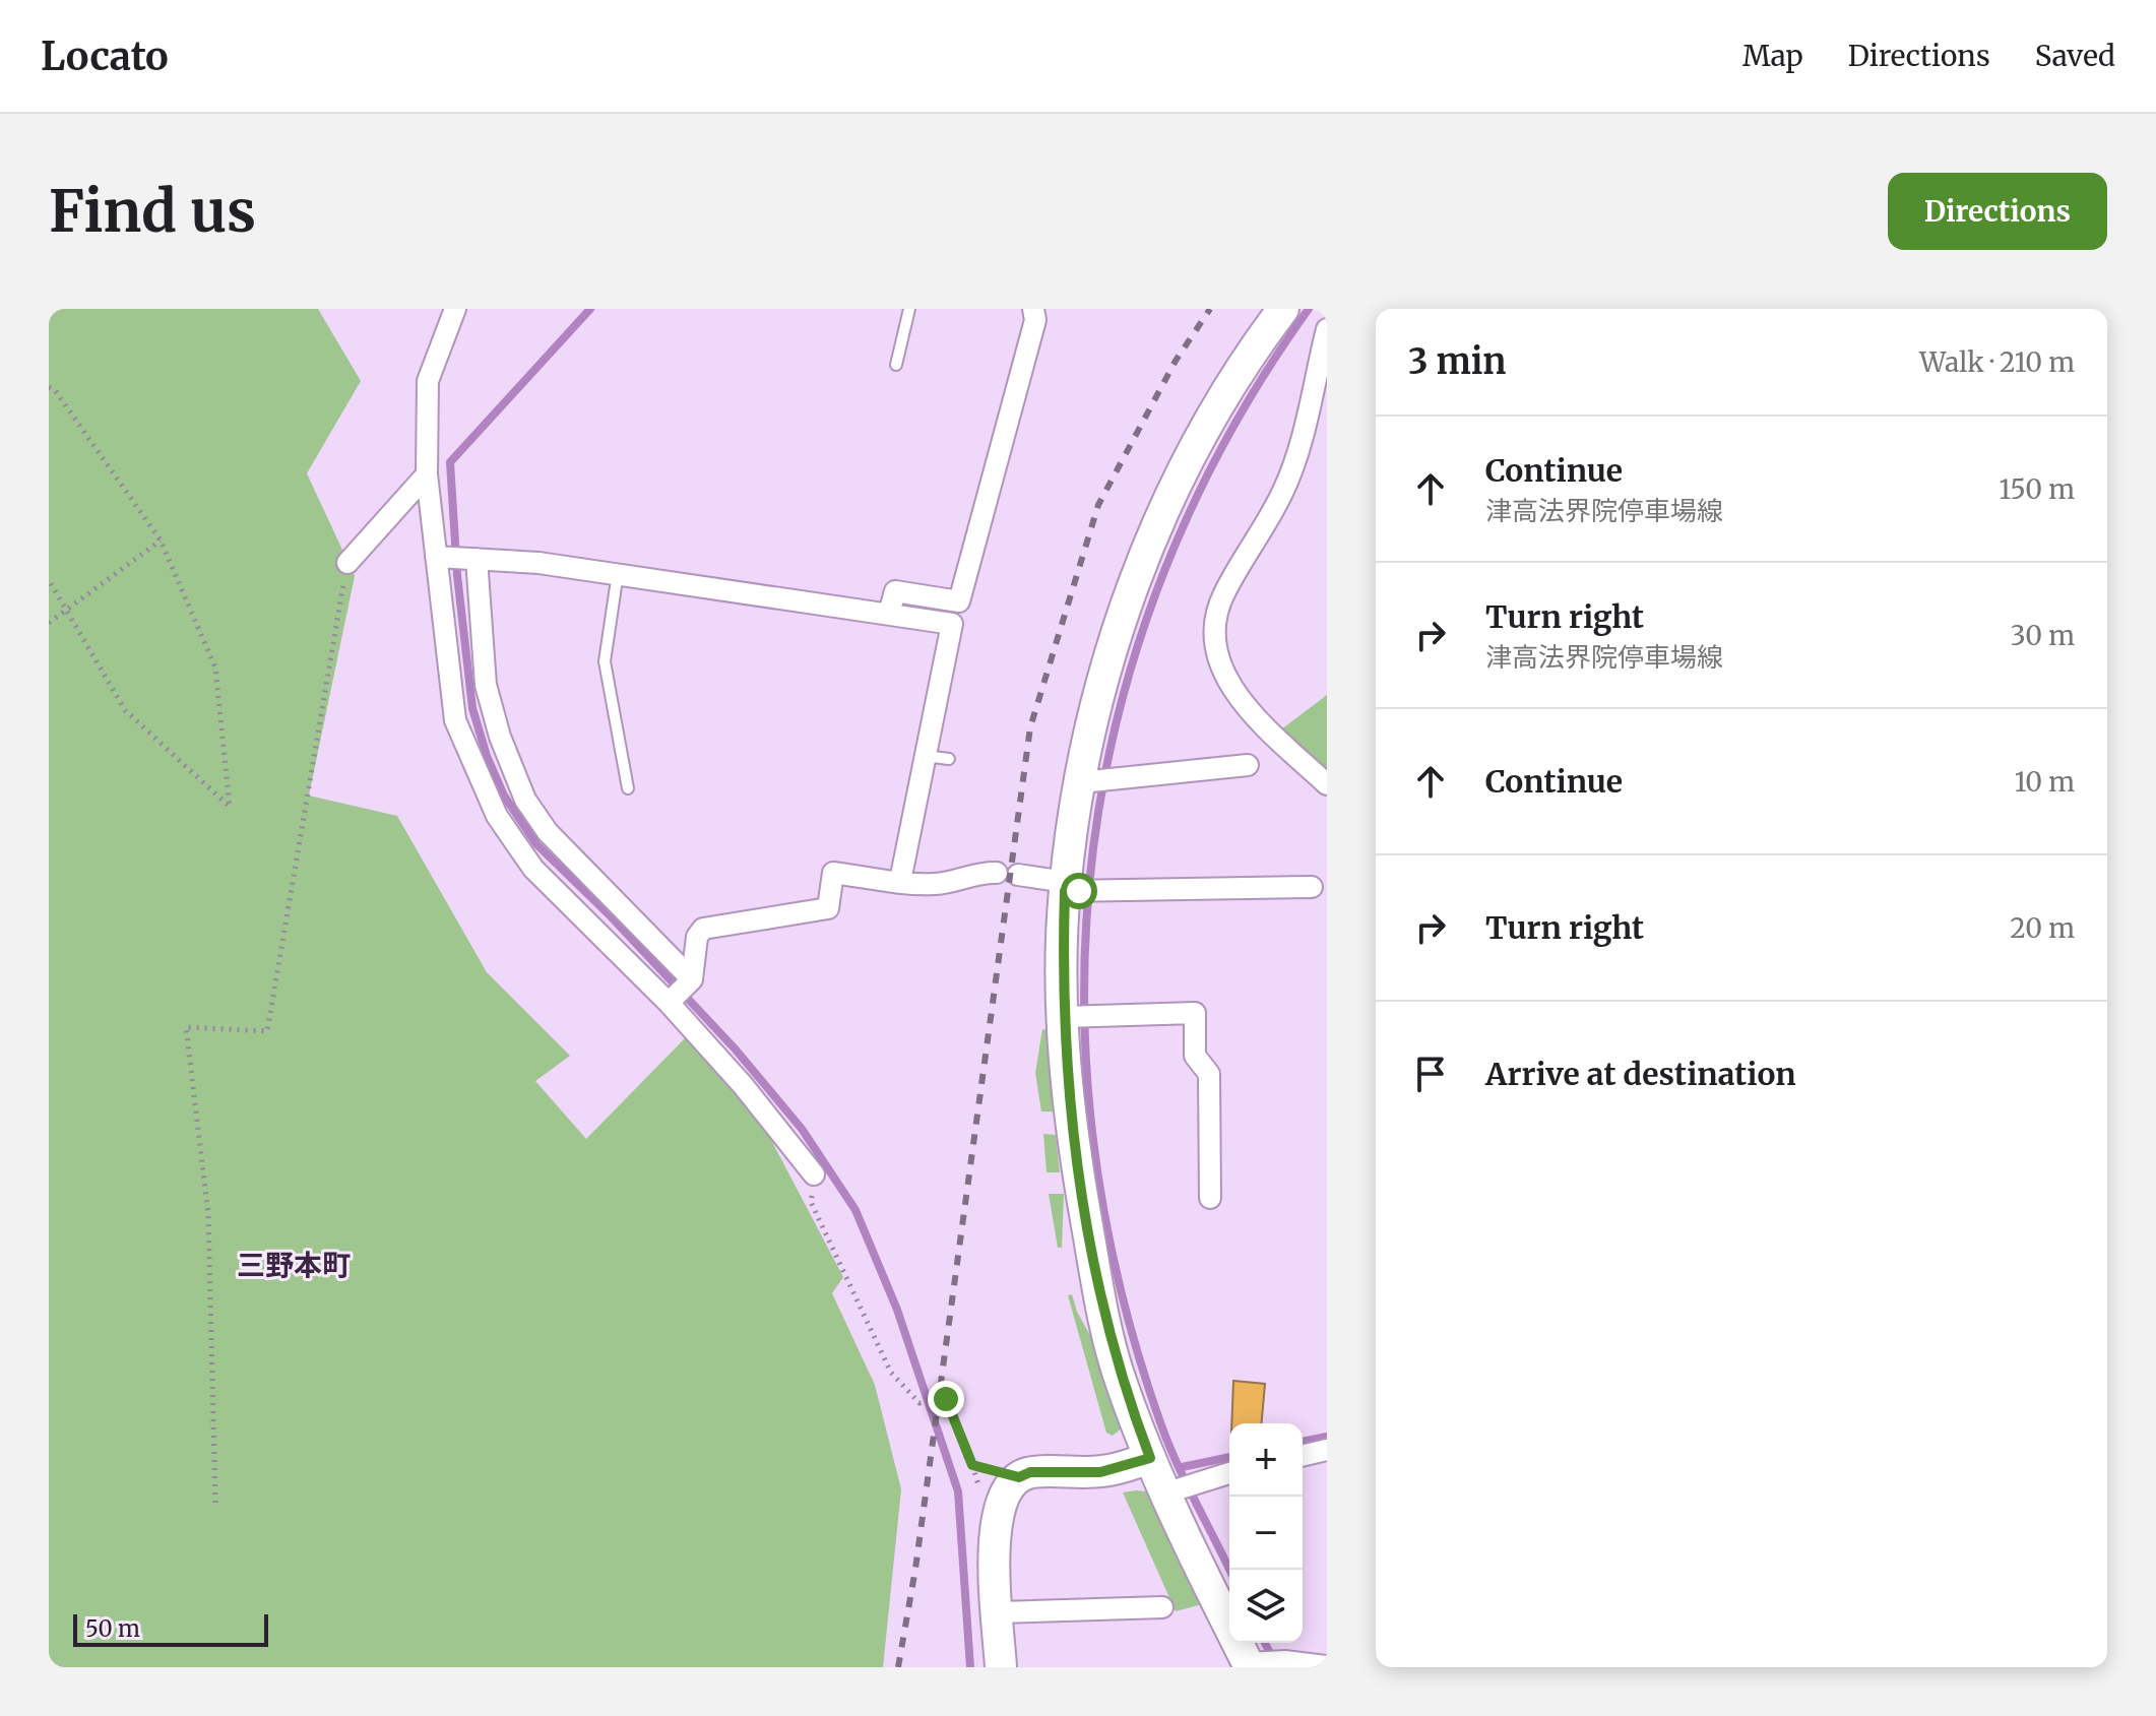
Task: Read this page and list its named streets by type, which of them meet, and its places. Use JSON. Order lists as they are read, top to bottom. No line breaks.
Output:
{"districts":["三野本町"],"scale_bar":"50 m","page":{"header":"Locato","nav":["Map","Directions","Saved"],"buttons":"Directions","title":"Find us","heading":["3 min","Walk · 210 m"],"list":[["Continue","津高法界院停車場線","150 m"],["Turn right","津高法界院停車場線","30 m"],["Continue","10 m"],["Turn right","20 m"],"Arrive at destination"],"map_buttons":["+","−"],"scale":"50 m"}}
